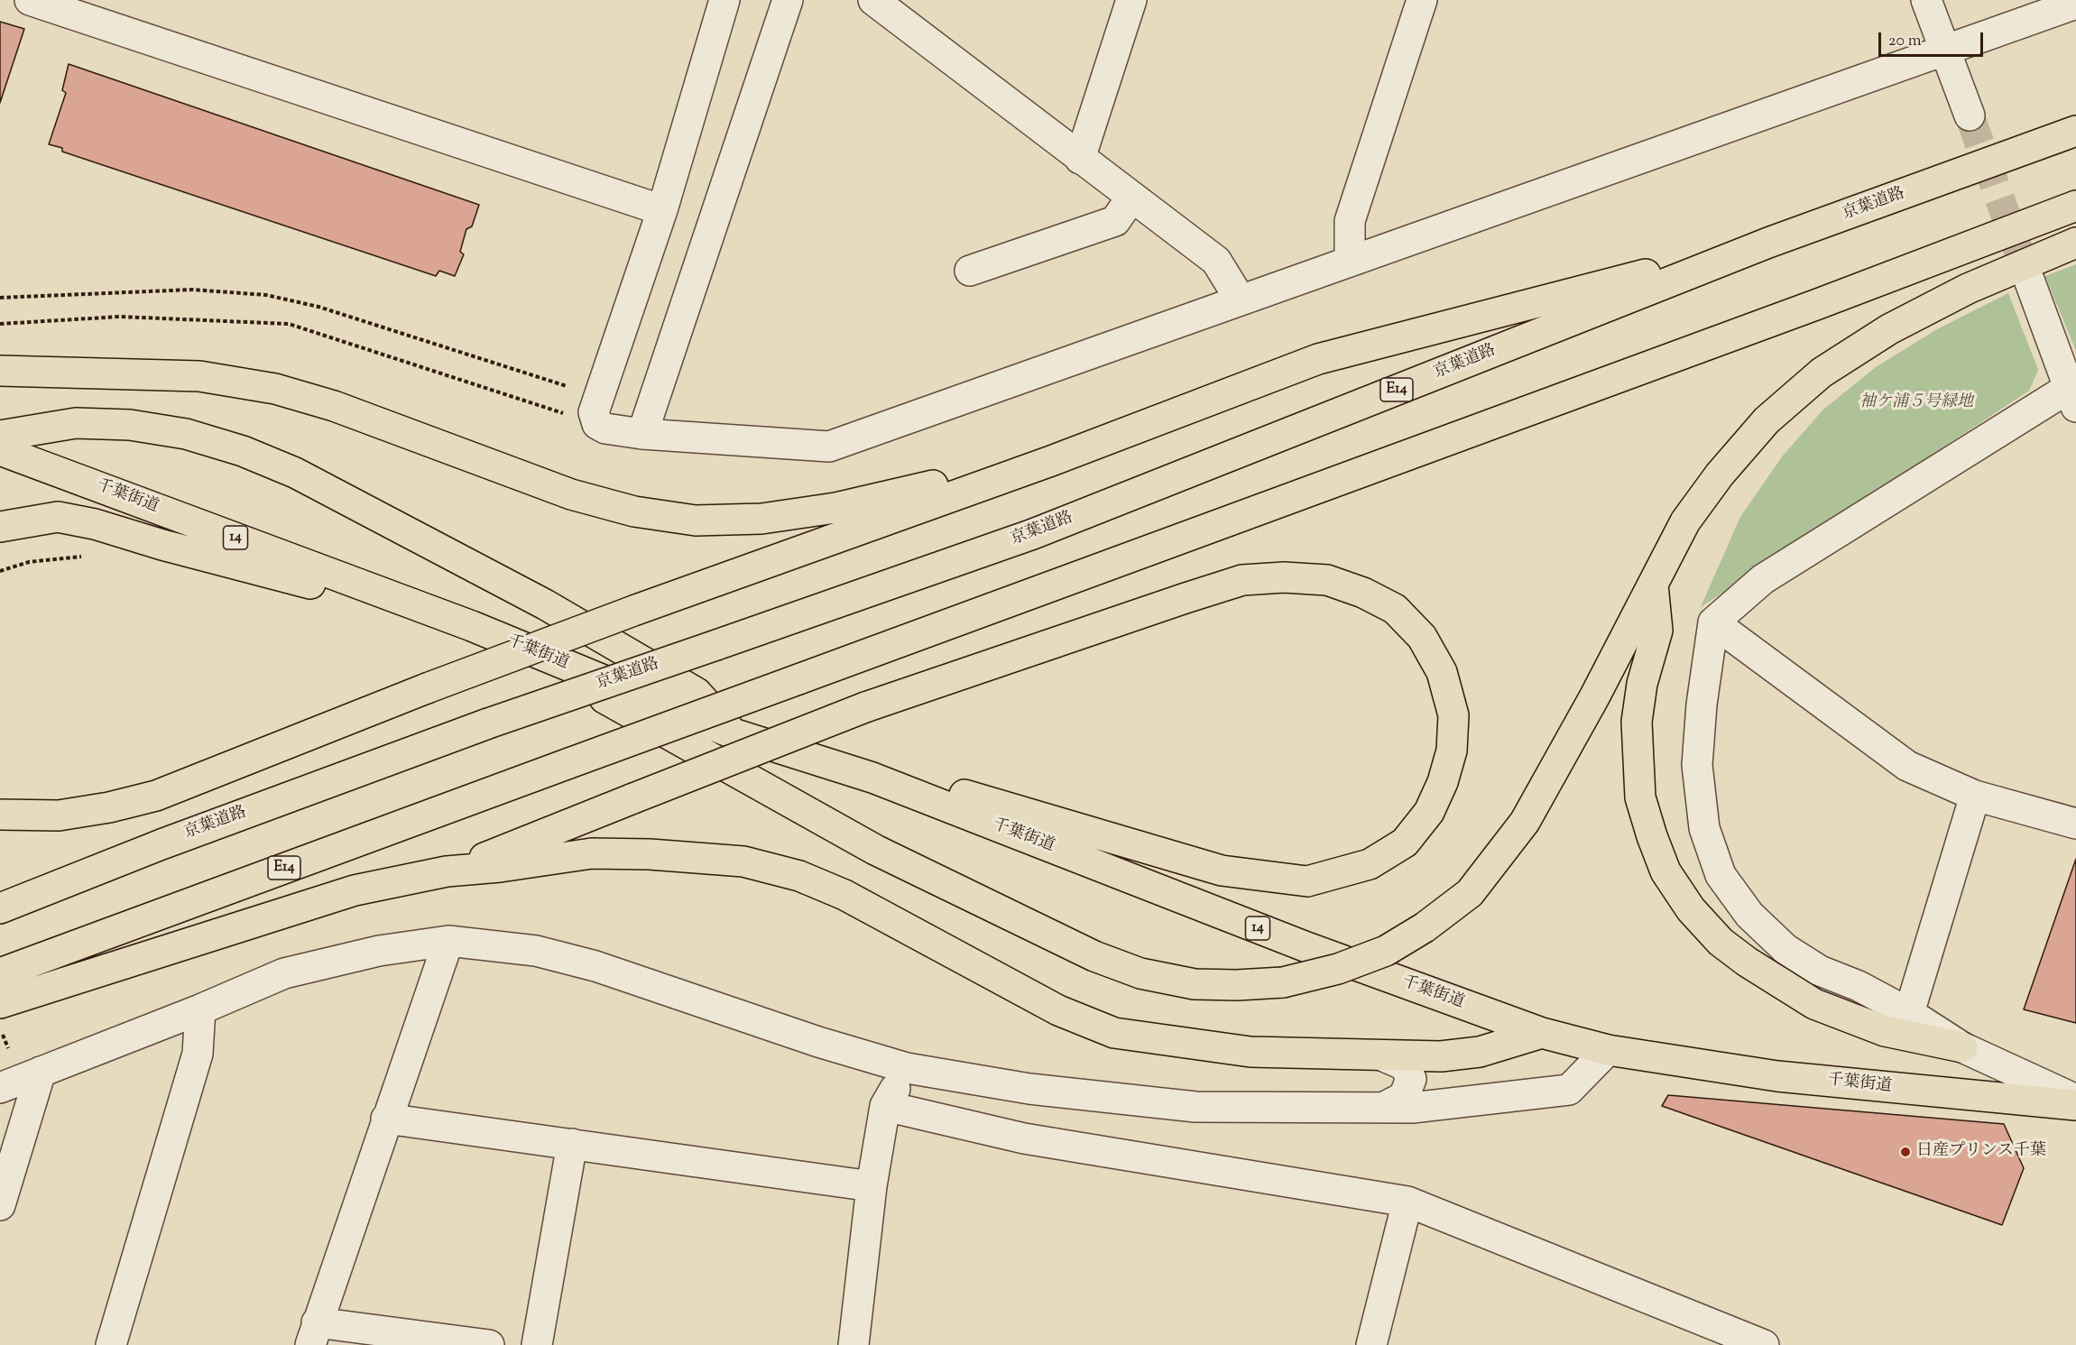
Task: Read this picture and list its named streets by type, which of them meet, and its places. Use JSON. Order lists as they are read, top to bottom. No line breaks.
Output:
{"streets":{"highway":["京葉道路","E14","千葉街道","14"]},"parks":["袖ケ浦５号緑地"],"places":["日産プリンス千葉"],"scale_bar":"20 m"}
